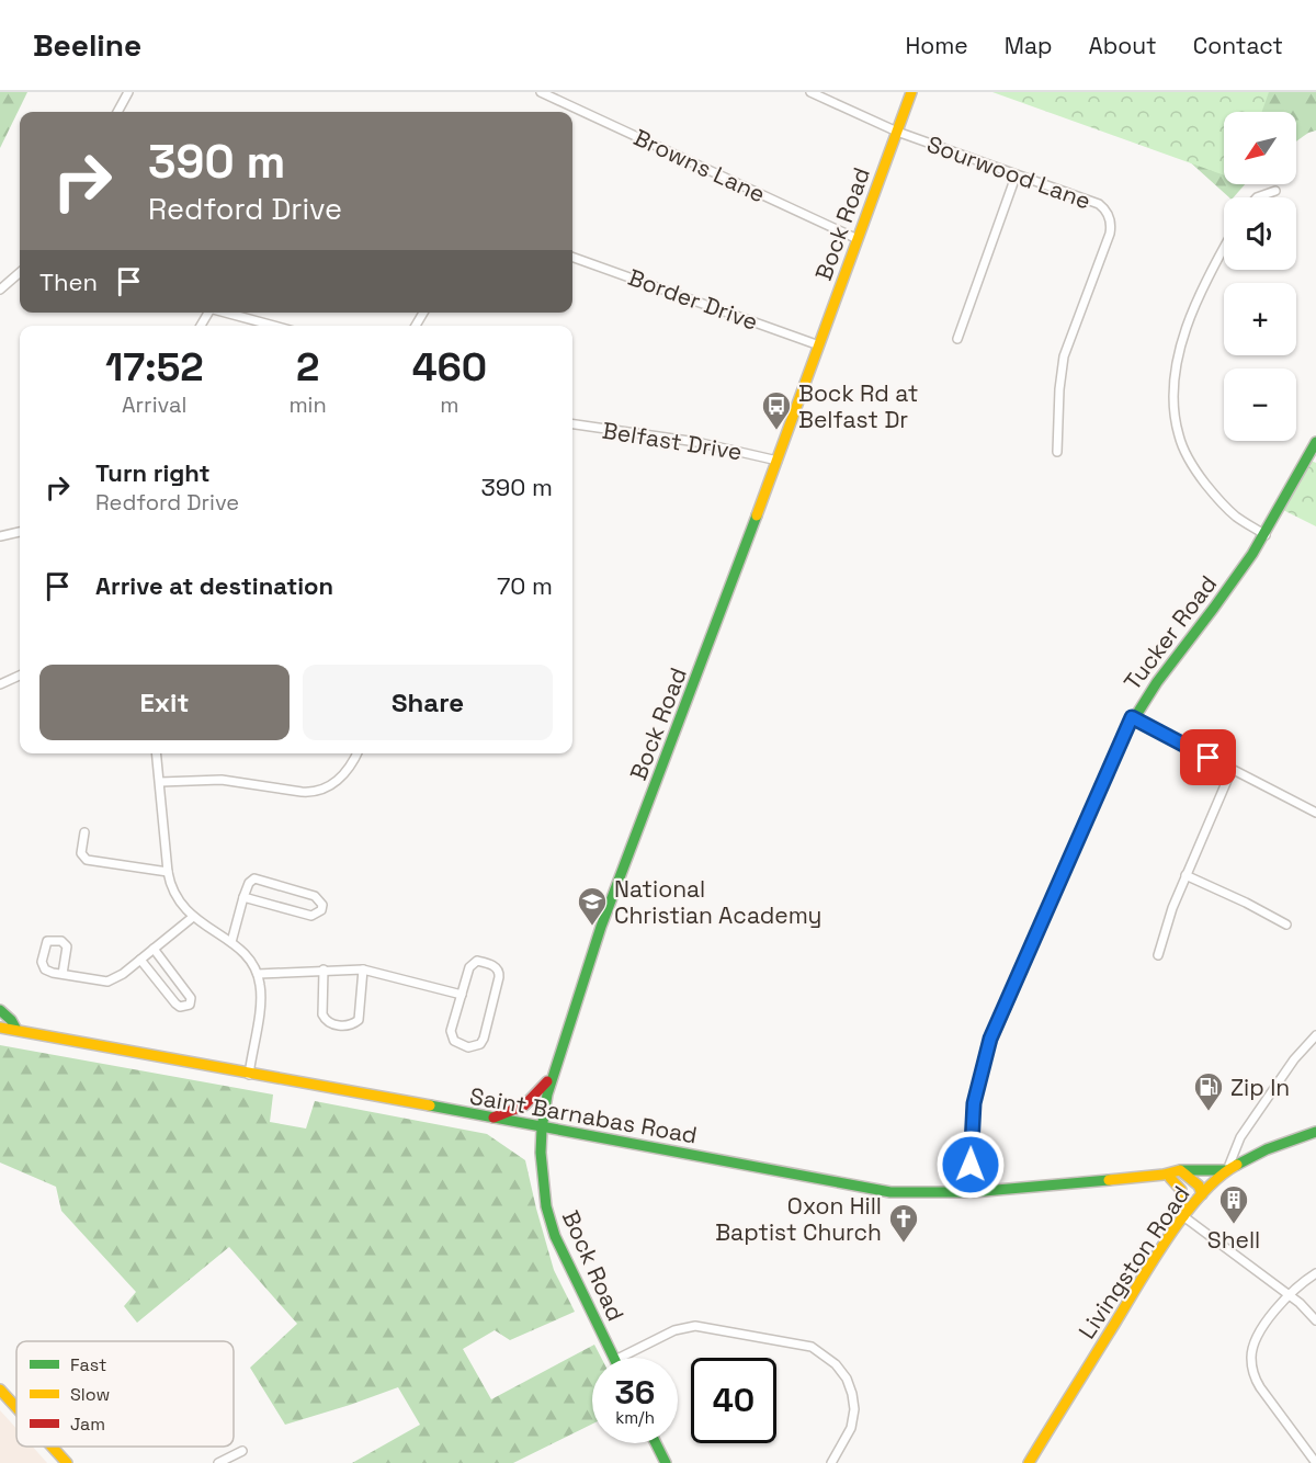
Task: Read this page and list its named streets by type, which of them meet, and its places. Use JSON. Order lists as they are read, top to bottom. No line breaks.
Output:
{"streets":{"main road":["Bock Road","Tucker Road","Saint Barnabas Road","Livingston Road"],"street":["Browns Lane","Sourwood Lane","Border Drive","Belfast Drive"]},"crossings":[["Browns Lane","Bock Road"],["Sourwood Lane","Bock Road"],["Bock Road","Border Drive"],["Bock Road","Belfast Drive"],["Bock Road","Saint Barnabas Road"],["Tucker Road","Saint Barnabas Road"],["Saint Barnabas Road","Livingston Road"]],"places":{"bus stop":["Bock Rd at Belfast Dr"],"school or university":["National Christian Academy"],"fuel station":["Zip In"],"building":["Shell"],"church":["Oxon Hill Baptist Church"]},"legend":["Fast","Slow","Jam"],"north":"bottom left","page":{"header":"Beeline","nav":["Home","Map","About","Contact"],"map_buttons":["+","−"],"turn":["390 m","Redford Drive"],"then":"Then","eta":["17:52","Arrival","2","min","460","m"],"list":[{"name":"Turn right","note":"Redford Drive","value":"390 m"},{"name":"Arrive at destination","value":"70 m"}],"buttons":["Exit","Share"],"speed":"36 km/h","limit":"40"}}
